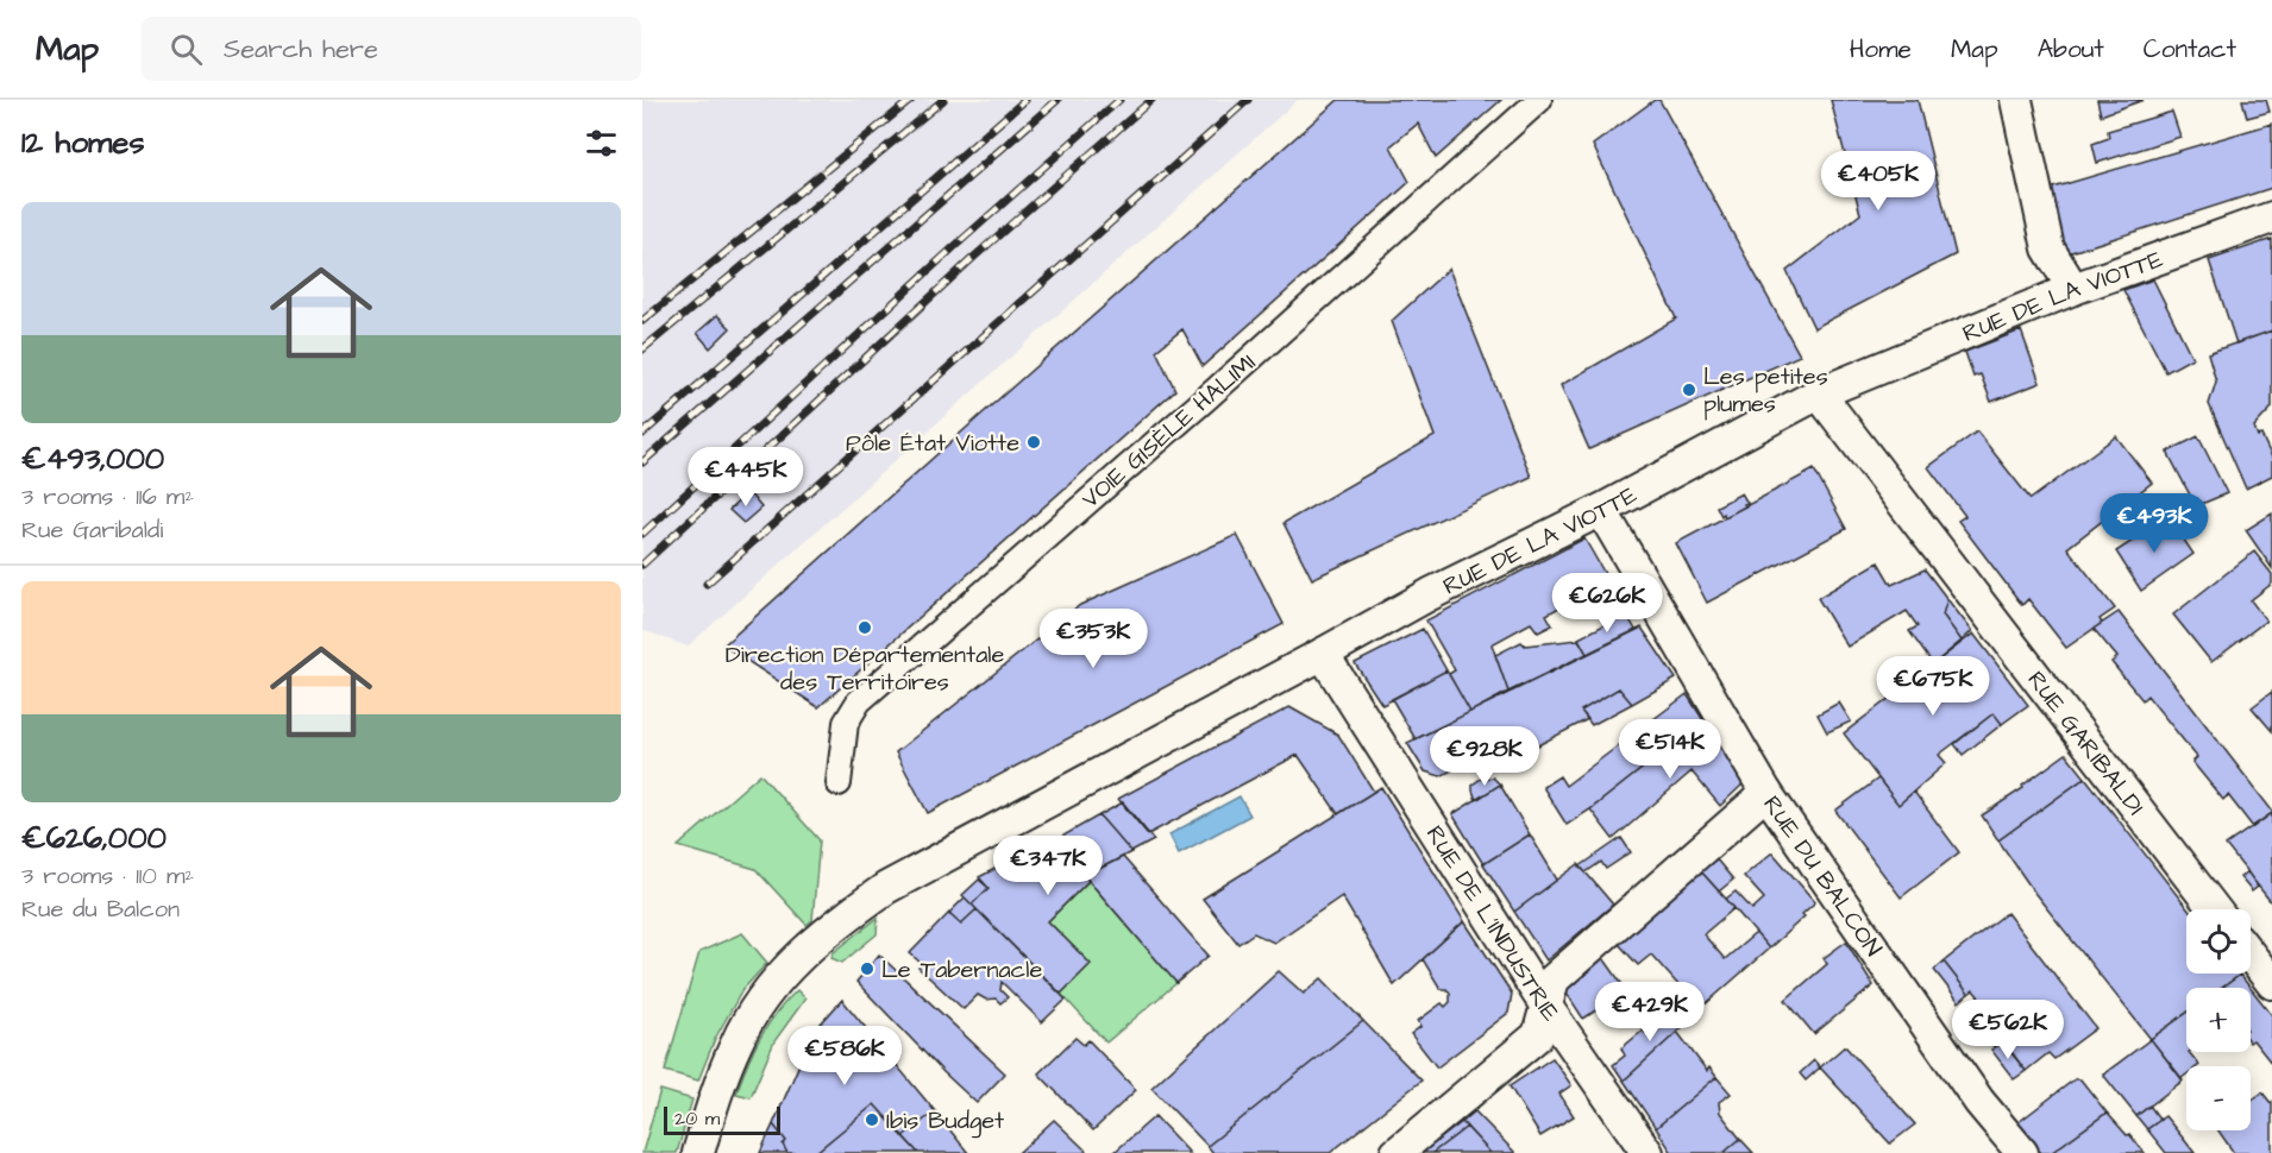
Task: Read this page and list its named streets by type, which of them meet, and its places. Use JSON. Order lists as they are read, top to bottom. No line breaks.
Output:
{"streets":{"street":["RUE DE LA VIOTTE","VOIE GISÈLE HALIMI","RUE GARIBALDI","RUE DU BALCON","RUE DE L'INDUSTRIE"]},"crossings":[["RUE DE LA VIOTTE","RUE GARIBALDI"],["RUE DE LA VIOTTE","RUE DU BALCON"],["RUE DE LA VIOTTE","RUE DE L'INDUSTRIE"]],"places":["Les petites plumes","Pôle État Viotte","Direction Départementale des Territoires","Le Tabernacle","Ibis Budget"],"scale_bar":"20 m","page":{"header":"Map","search":"Search here","nav":["Home","Map","About","Contact"],"heading":"12 homes","price":["€405K","€445K","€493K","€626K","€353K","€675K","€514K","€928K","€347K","€429K","€562K","€586K"],"list":[{"name":"€493,000","note":"3 rooms · 116 m² · Rue Garibaldi"},{"name":"€626,000","note":"3 rooms · 110 m² · Rue du Balcon"}],"map_buttons":["+","−"],"scale":"20 m"}}
